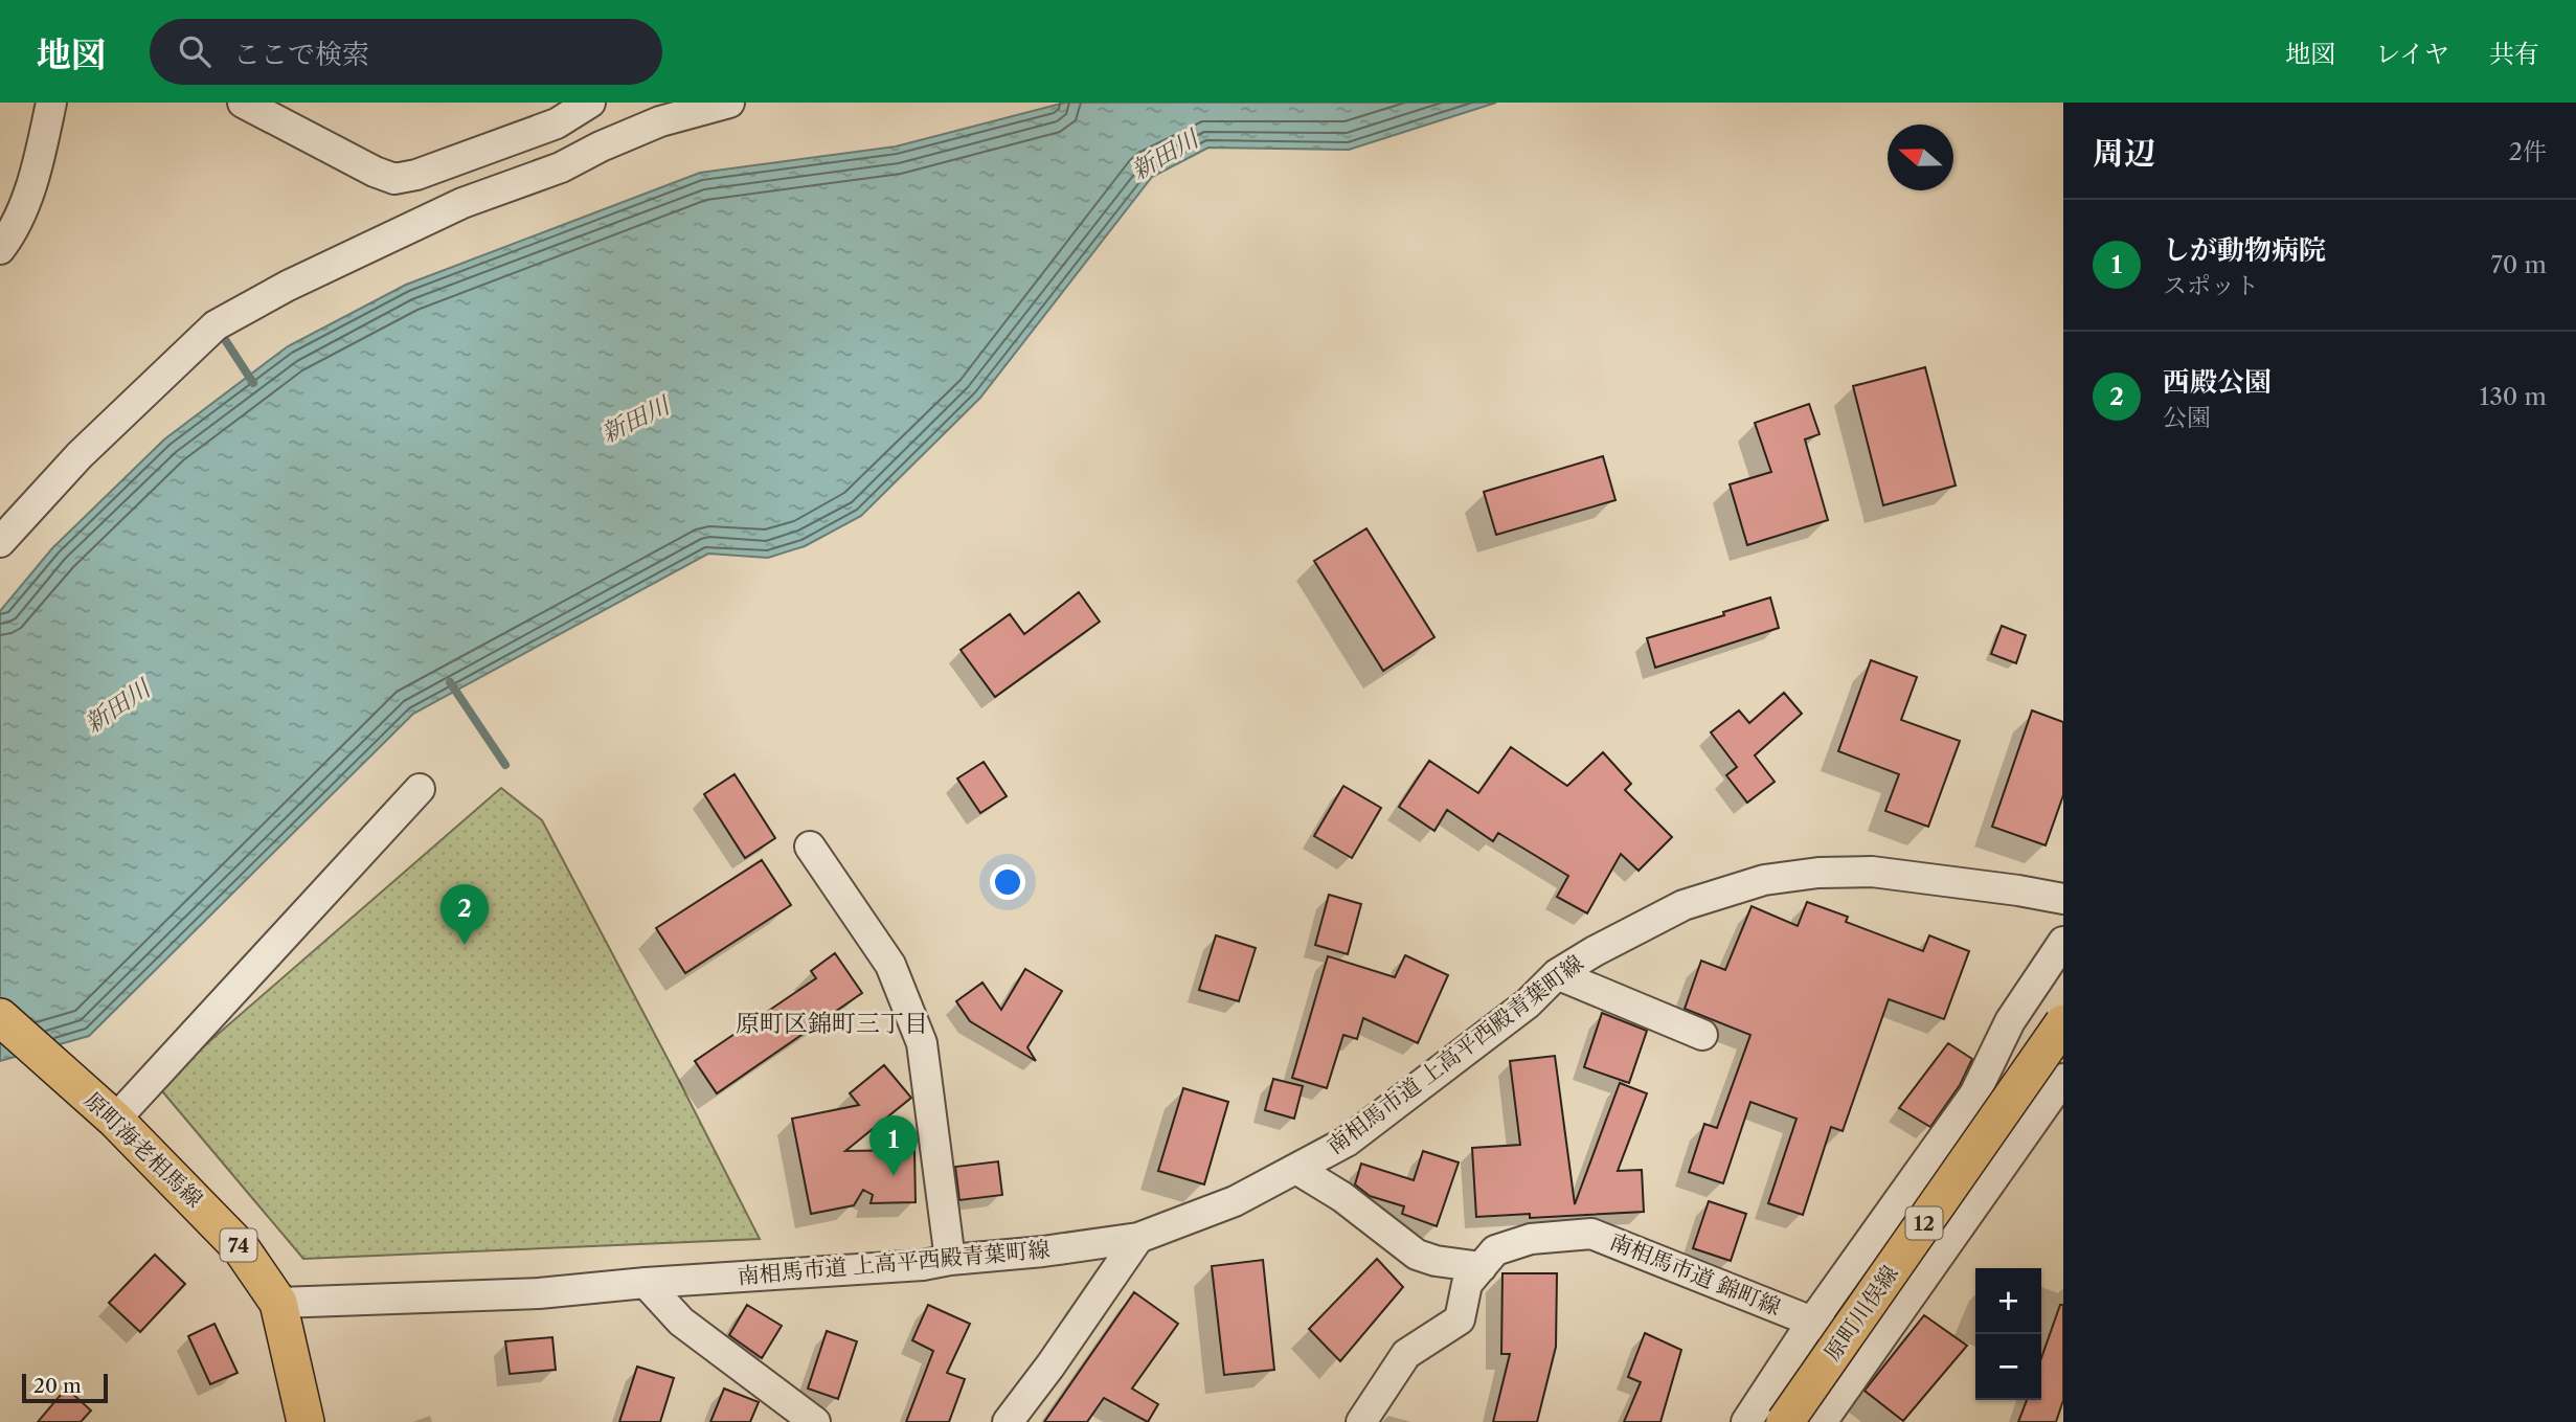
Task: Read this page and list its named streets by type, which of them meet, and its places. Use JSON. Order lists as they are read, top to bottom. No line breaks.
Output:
{"streets":{"main road":["原町海老相馬線","12","74","原町川俣線"],"street":["南相馬市道 上高平西殿青葉町線","南相馬市道 錦町線"]},"crossings":[["南相馬市道 上高平西殿青葉町線","原町海老相馬線"]],"districts":["原町区錦町三丁目"],"water":["新田川"],"scale_bar":"20 m","north":"left","page":{"header":"地図","search":"ここで検索","nav":["地図","レイヤ","共有"],"heading":["周辺","2件"],"list":[{"mark":"1","name":"しが動物病院","note":"スポット","value":"70 m"},{"mark":"2","name":"西殿公園","note":"公園","value":"130 m"}],"pins":["2","1"],"map_buttons":["+","−"],"scale":"20 m"}}
